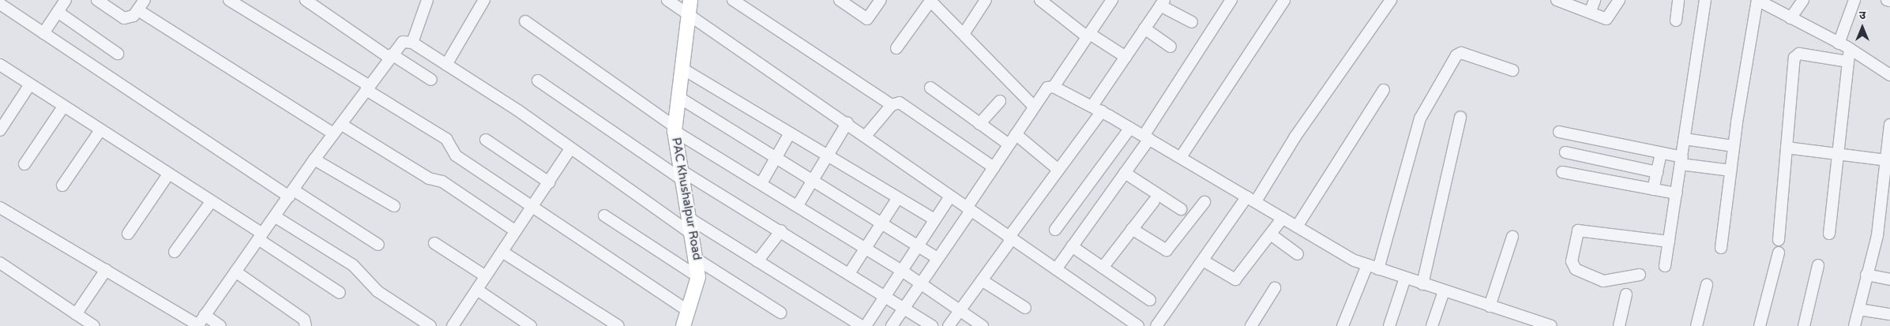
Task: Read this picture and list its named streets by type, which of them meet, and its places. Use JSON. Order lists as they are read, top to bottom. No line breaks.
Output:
{"streets":{"main road":["PAC Khushalpur Road"]},"north":"top"}
